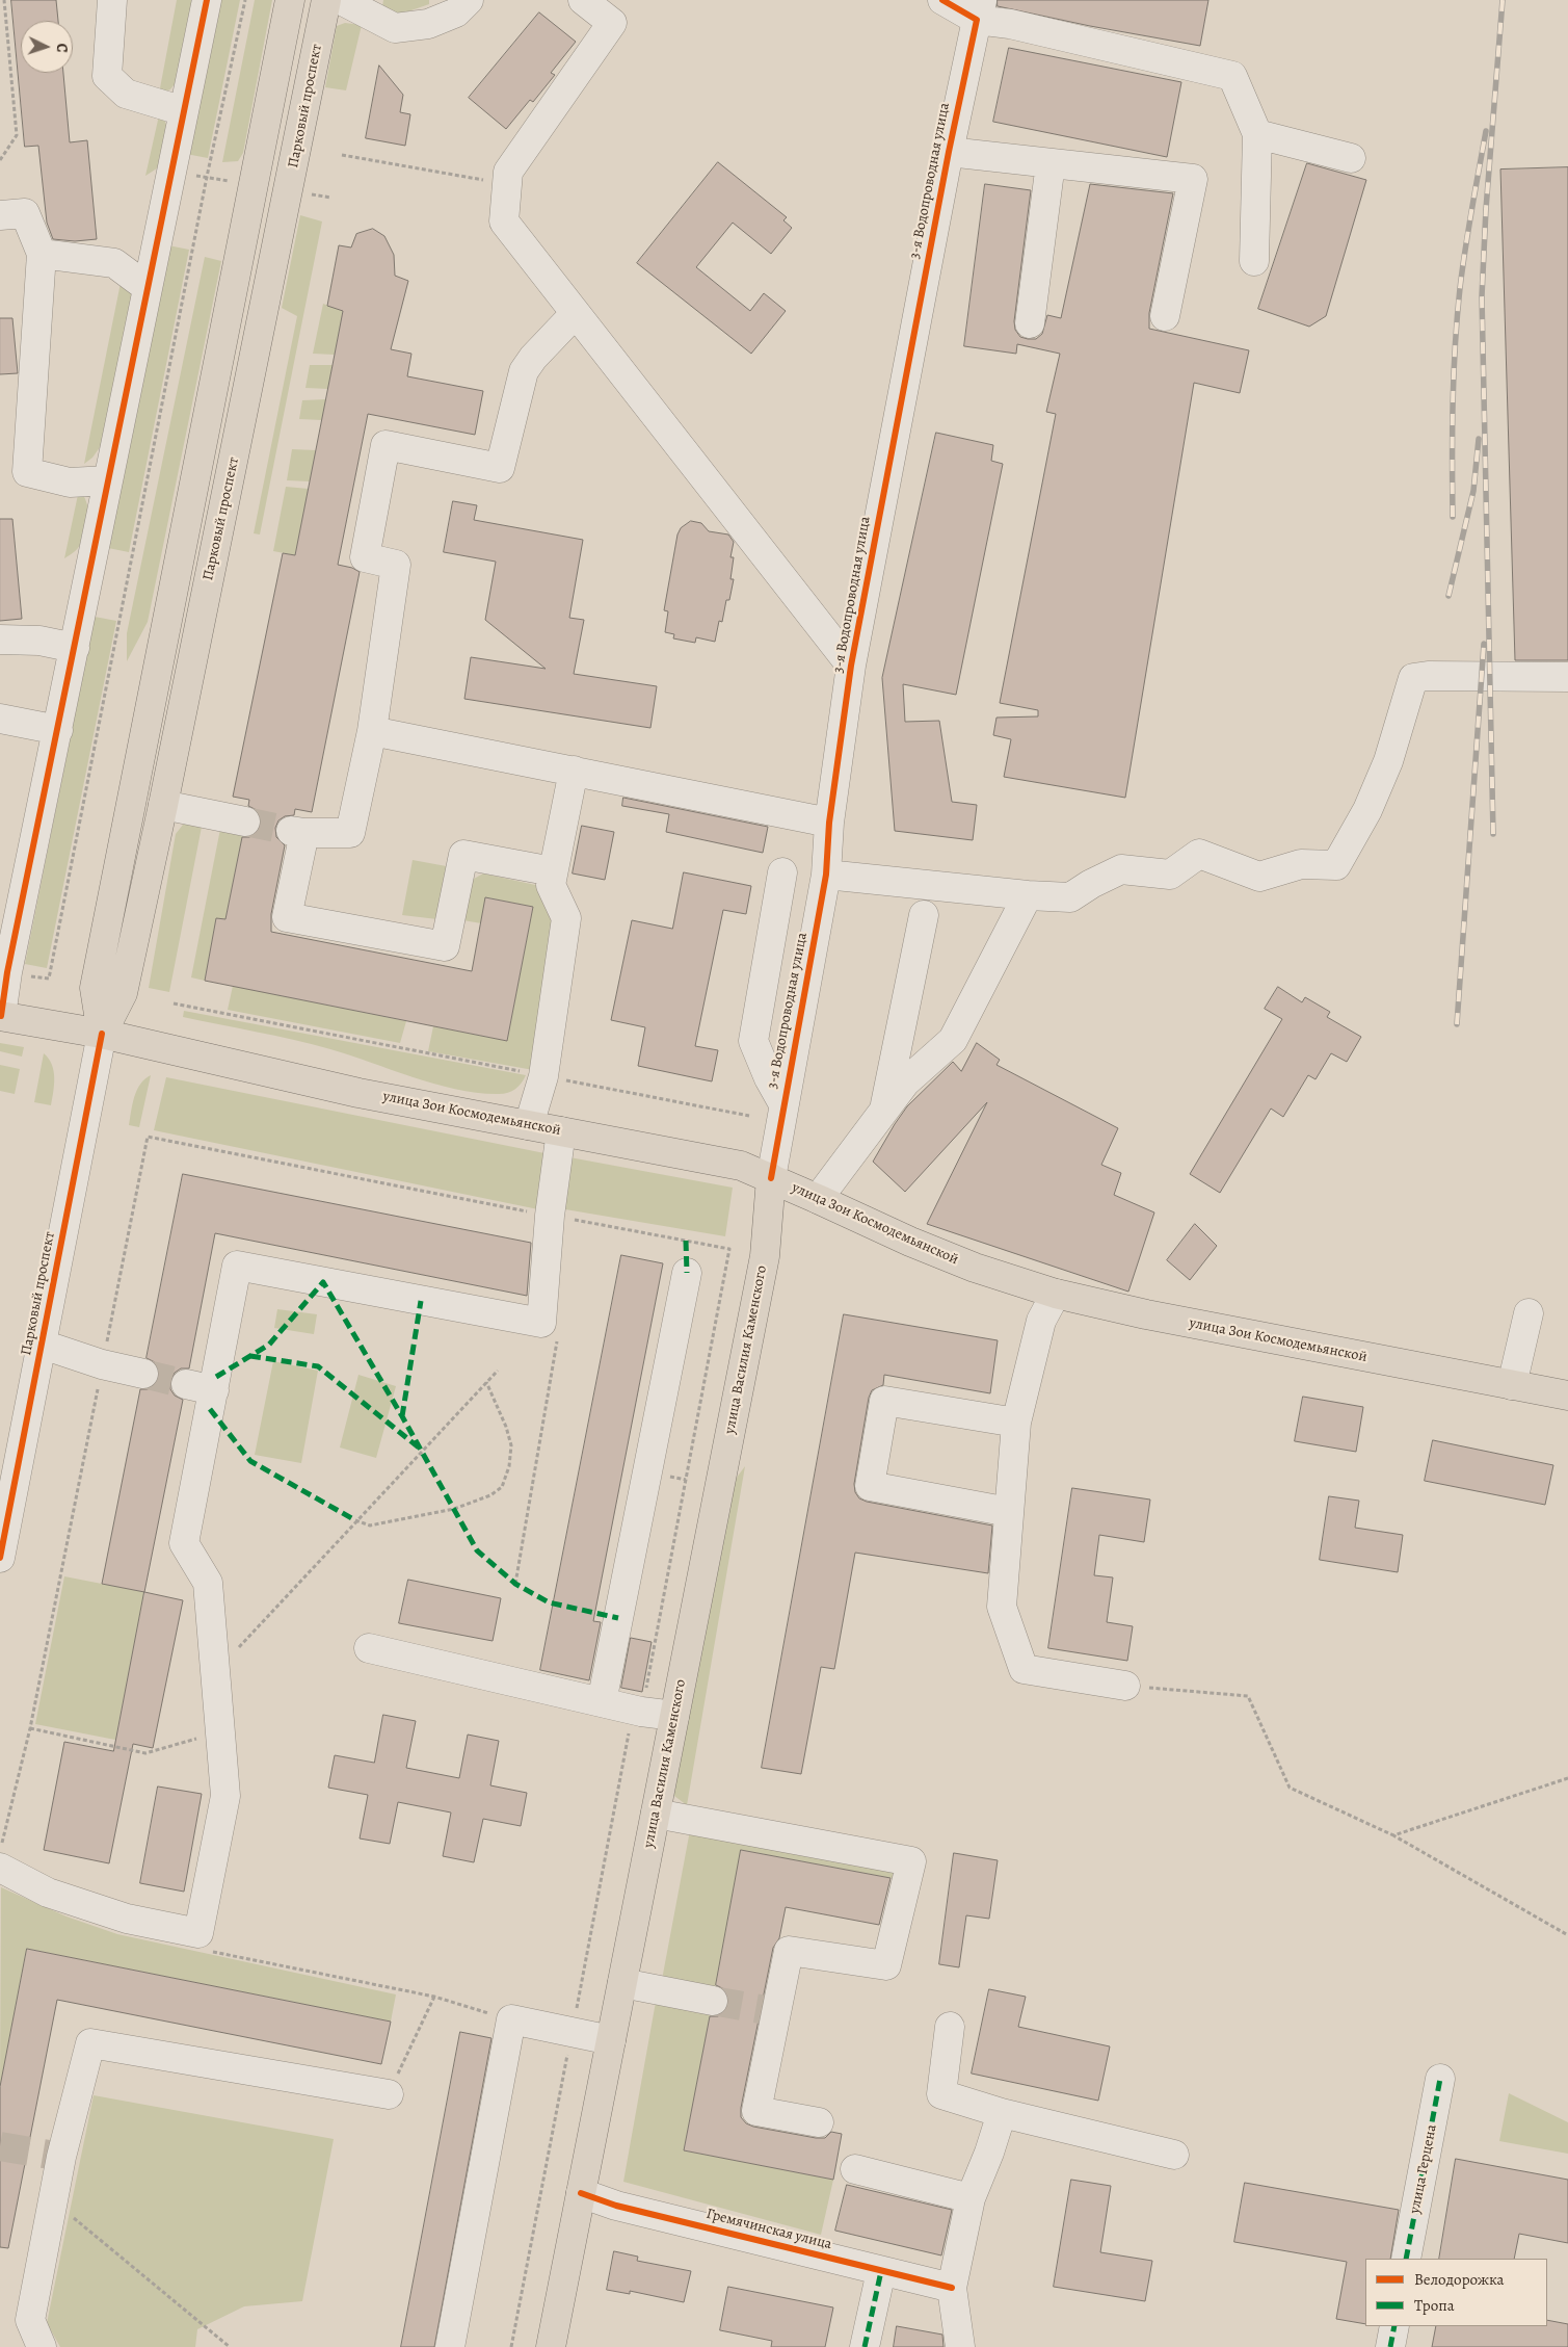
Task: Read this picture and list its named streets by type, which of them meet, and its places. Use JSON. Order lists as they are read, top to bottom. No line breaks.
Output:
{"streets":{"main road":["Парковый проспект","улица Зои Космодемьянской","улица Василия Каменского"],"street":["3-я Водопроводная улица","улица Герцена","Гремячинская улица"]},"crossings":[["Парковый проспект","улица Зои Космодемьянской"],["3-я Водопроводная улица","улица Зои Космодемьянской"],["3-я Водопроводная улица","улица Василия Каменского"],["улица Зои Космодемьянской","улица Василия Каменского"],["улица Василия Каменского","Гремячинская улица"]],"legend":["Велодорожка","Тропа"],"north":"right"}
